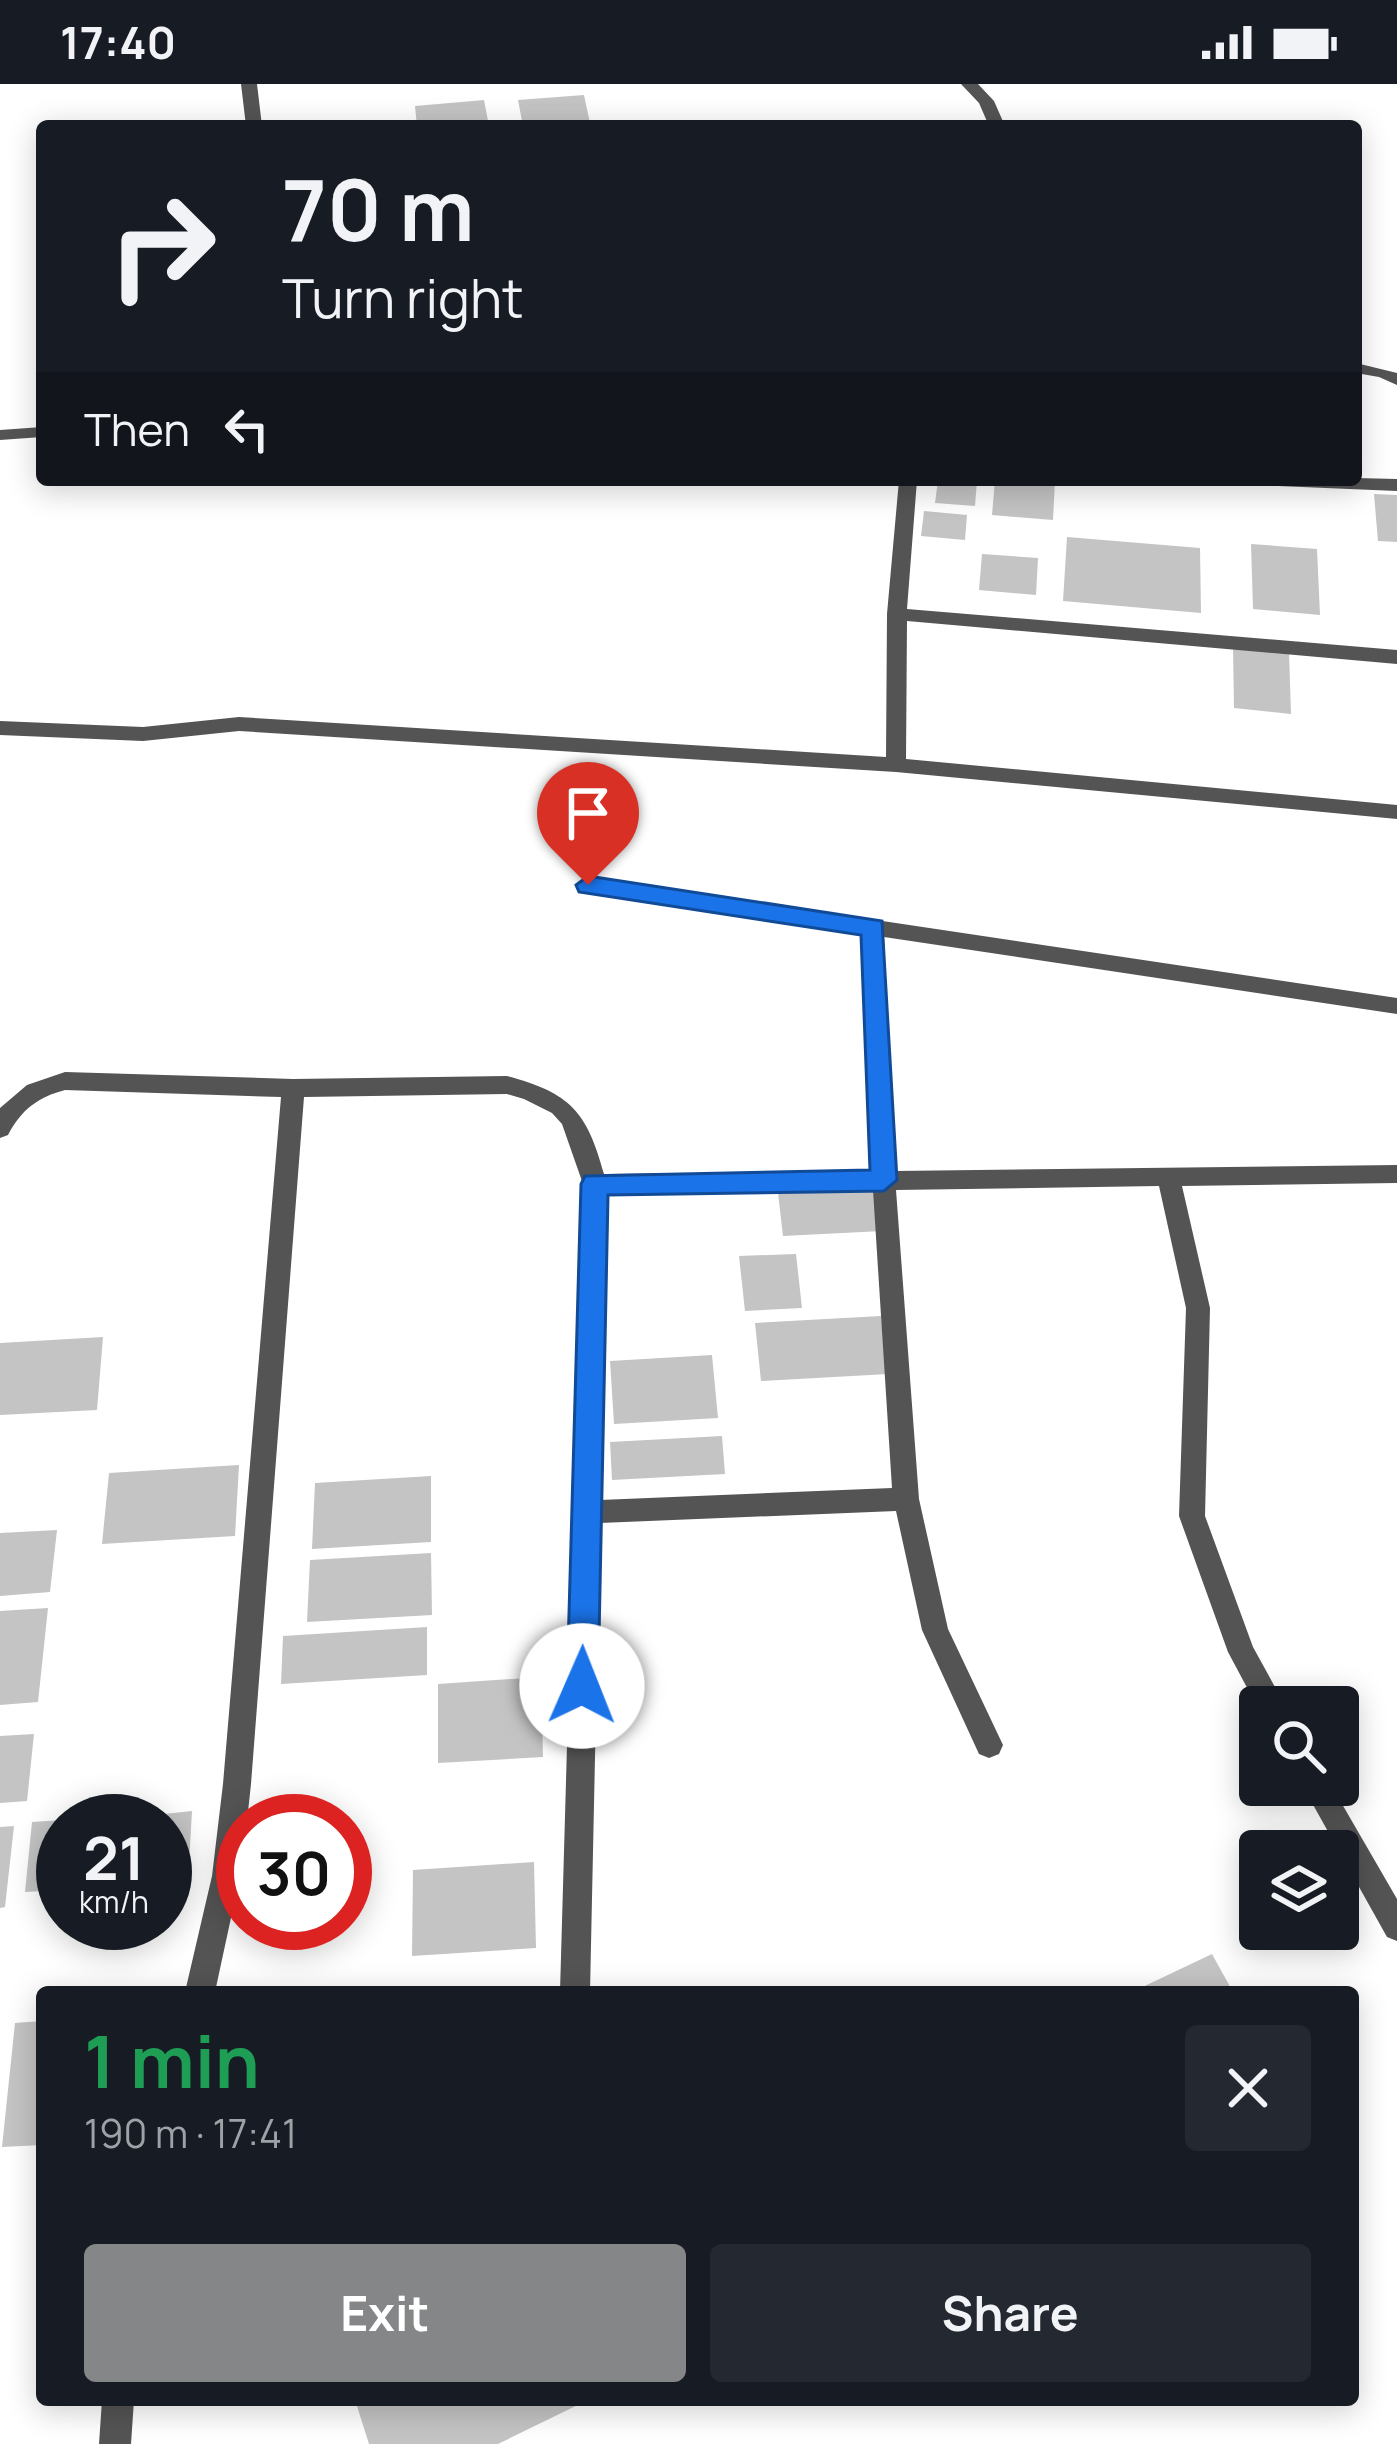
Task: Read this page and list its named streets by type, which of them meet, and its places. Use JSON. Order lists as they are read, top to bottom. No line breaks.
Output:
{"page":{"status":"17:40","turn":["70 m","Turn right"],"then":"Then","speed":"21 km/h","limit":"30","heading":["1 min","190 m · 17:41"],"buttons":["Exit","Share"]}}
